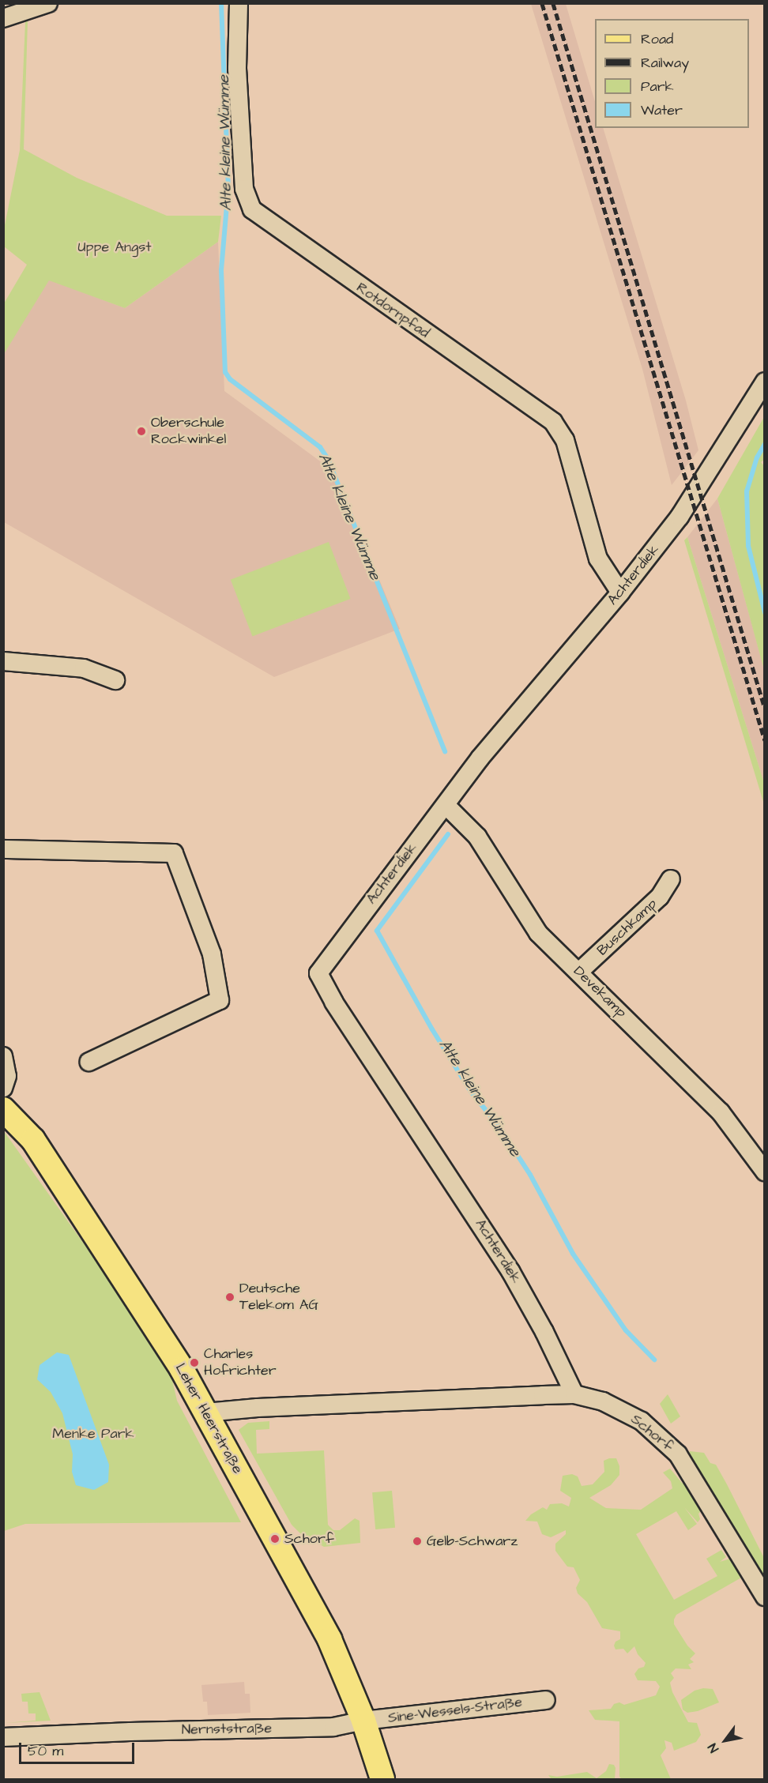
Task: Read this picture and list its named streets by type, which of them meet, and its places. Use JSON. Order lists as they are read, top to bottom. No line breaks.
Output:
{"streets":{"main road":["Leher Heerstraße"],"street":["Rotdornpfad","Achterdiek","Buschkamp","Devekamp","Schorf","Sine-Wessels-Straße","Nernststraße"]},"crossings":[["Rotdornpfad","Achterdiek"],["Achterdiek","Devekamp"],["Achterdiek","Schorf"],["Buschkamp","Devekamp"],["Leher Heerstraße","Schorf"],["Leher Heerstraße","Sine-Wessels-Straße"],["Leher Heerstraße","Nernststraße"],["Sine-Wessels-Straße","Nernststraße"]],"water":["Alte kleine Wümme"],"parks":["Uppe Angst","Menke Park"],"places":["Oberschule Rockwinkel","Deutsche Telekom AG","Charles Hofrichter","Schorf","Gelb-Schwarz"],"legend":["Road","Railway","Park","Water"],"scale_bar":"50 m","north":"bottom left"}
